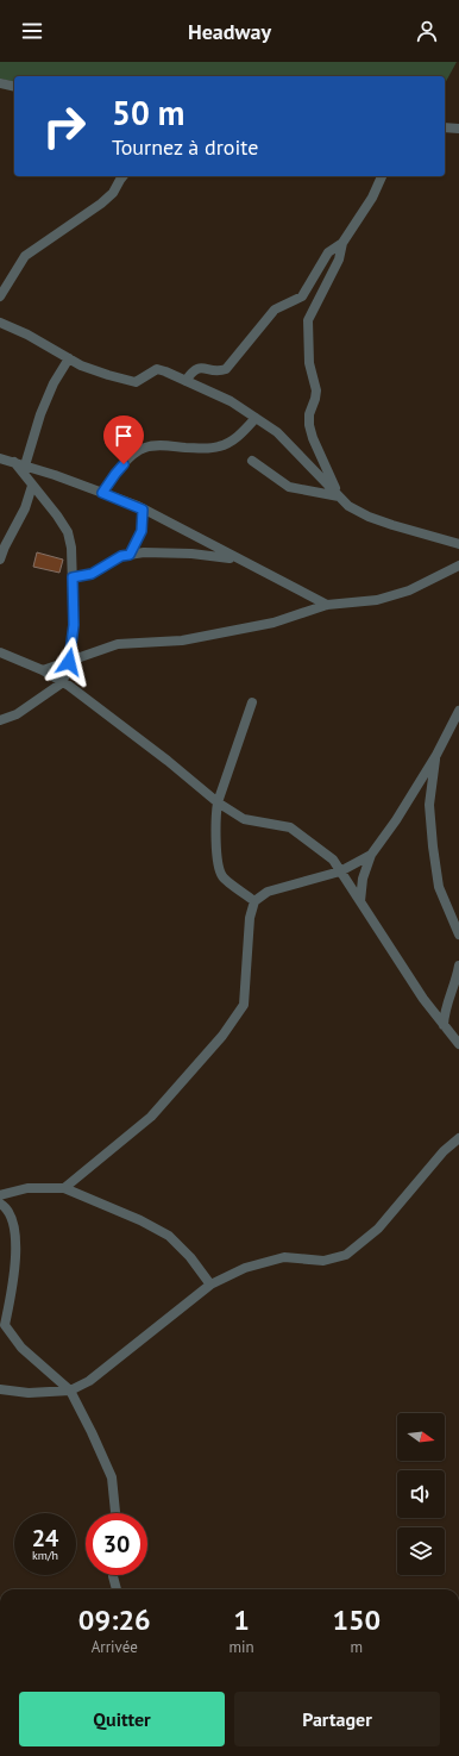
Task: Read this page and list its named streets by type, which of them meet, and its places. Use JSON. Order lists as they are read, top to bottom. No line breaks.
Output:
{"north":"right","page":{"header":"Headway","turn":["50 m","Tournez à droite"],"speed":"24 km/h","limit":"30","eta":["09:26","Arrivée","1","min","150","m"],"buttons":["Quitter","Partager"]}}
